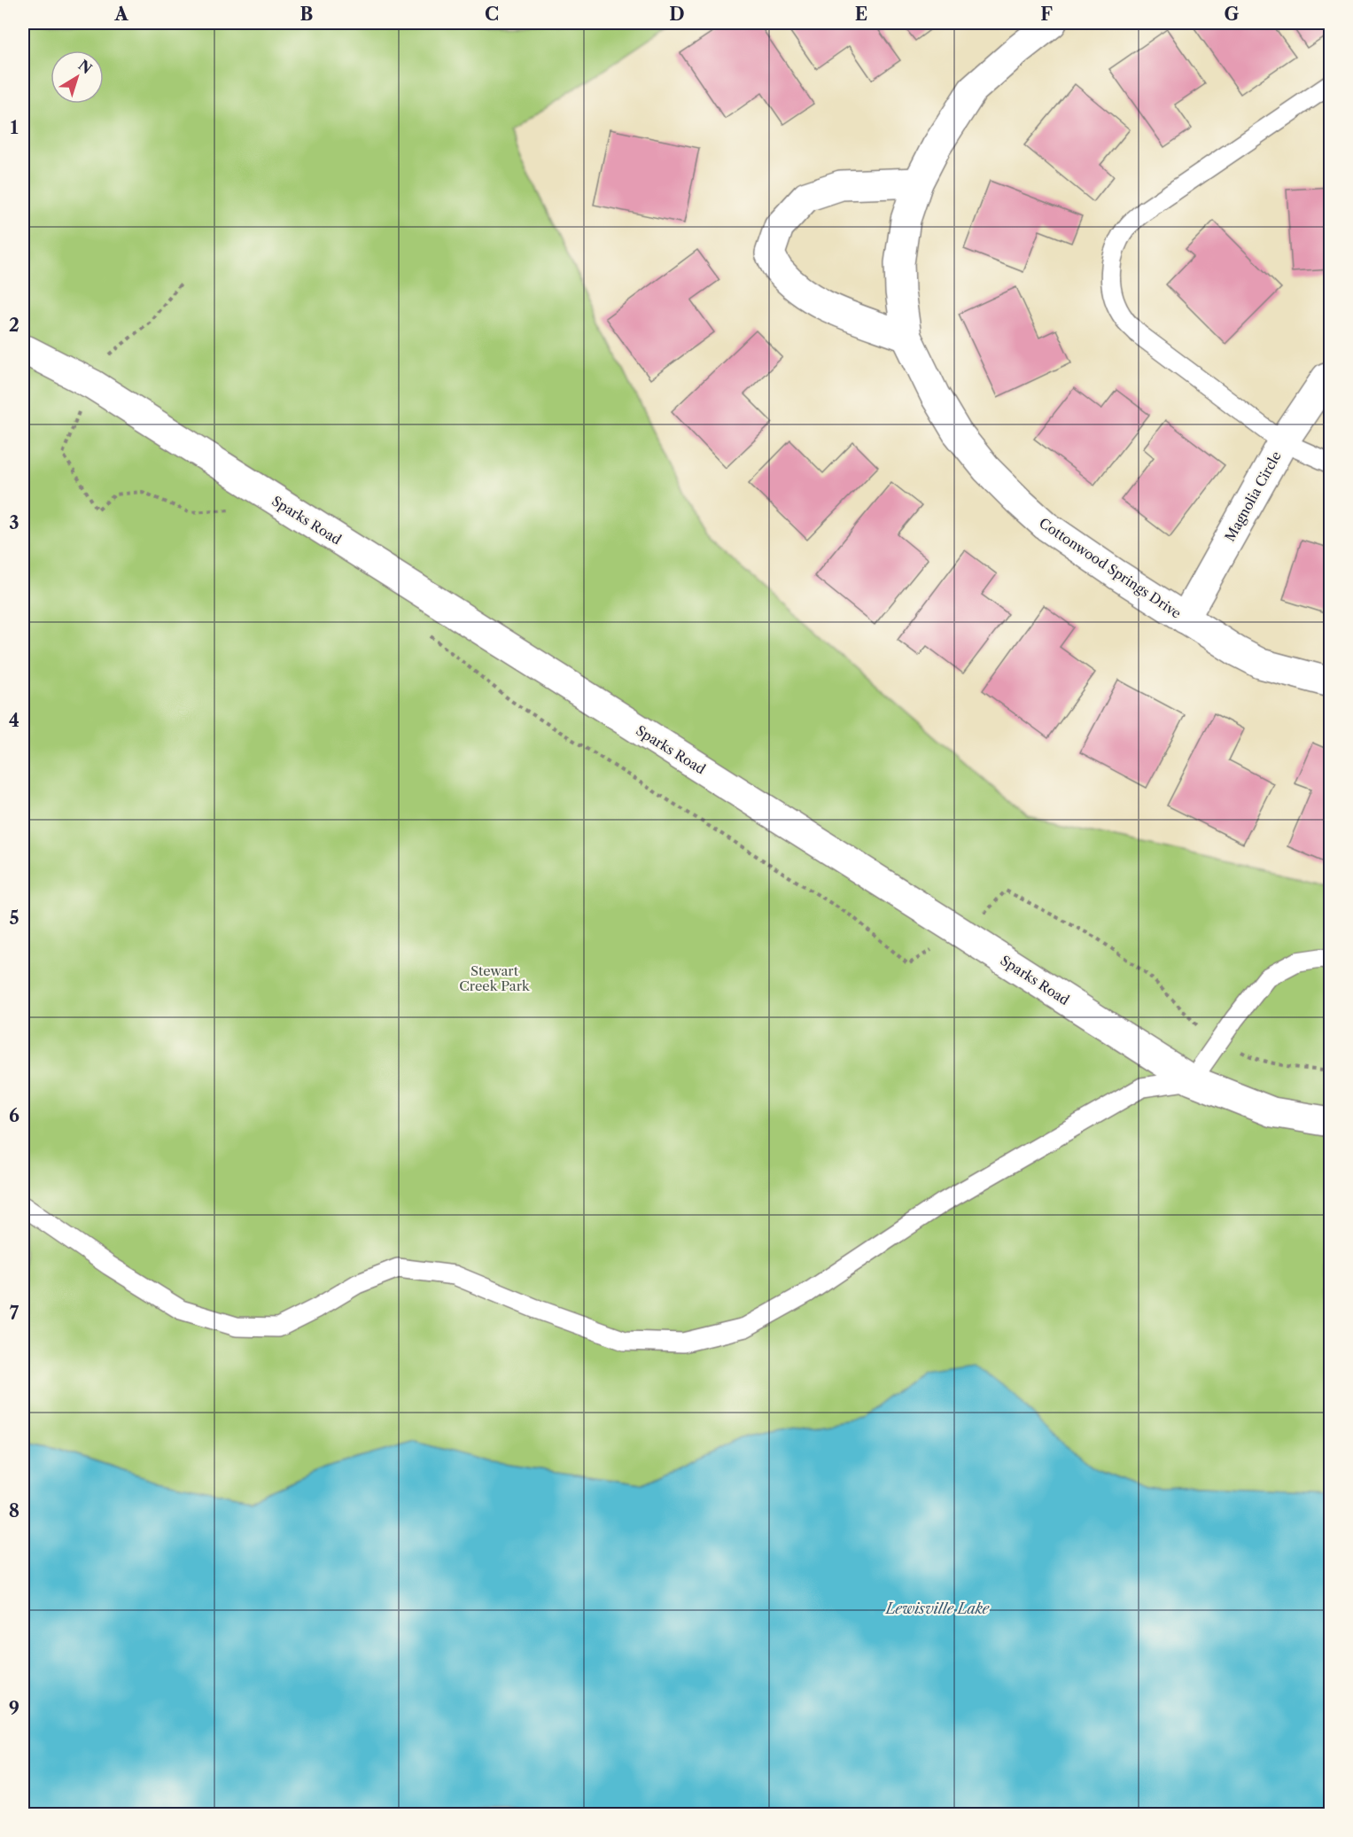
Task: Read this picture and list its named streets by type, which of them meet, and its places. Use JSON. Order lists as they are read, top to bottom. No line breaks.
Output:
{"streets":{"street":["Magnolia Circle","Sparks Road","Cottonwood Springs Drive"]},"crossings":[["Magnolia Circle","Cottonwood Springs Drive"]],"water":["Lewisville Lake"],"parks":["Stewart Creek Park"],"north":"top right","grid":{"columns":["A","B","C","D","E","F","G"],"rows":["1","2","3","4","5","6","7","8","9"]}}
